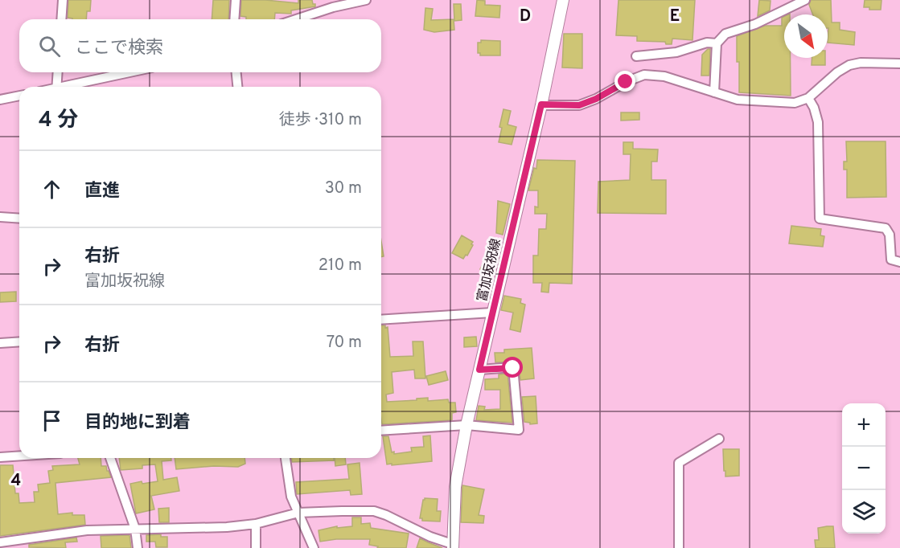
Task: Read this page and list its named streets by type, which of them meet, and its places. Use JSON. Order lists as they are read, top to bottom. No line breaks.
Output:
{"streets":{"main road":["富加坂祝線"]},"north":"bottom right","page":{"search":"ここで検索","heading":["4 分","徒歩 · 310 m"],"list":[["直進","30 m"],["右折","富加坂祝線","210 m"],["右折","70 m"],"目的地に到着"],"map_buttons":["+","−"]},"grid":{"columns":["D","E"],"rows":["4"]}}
